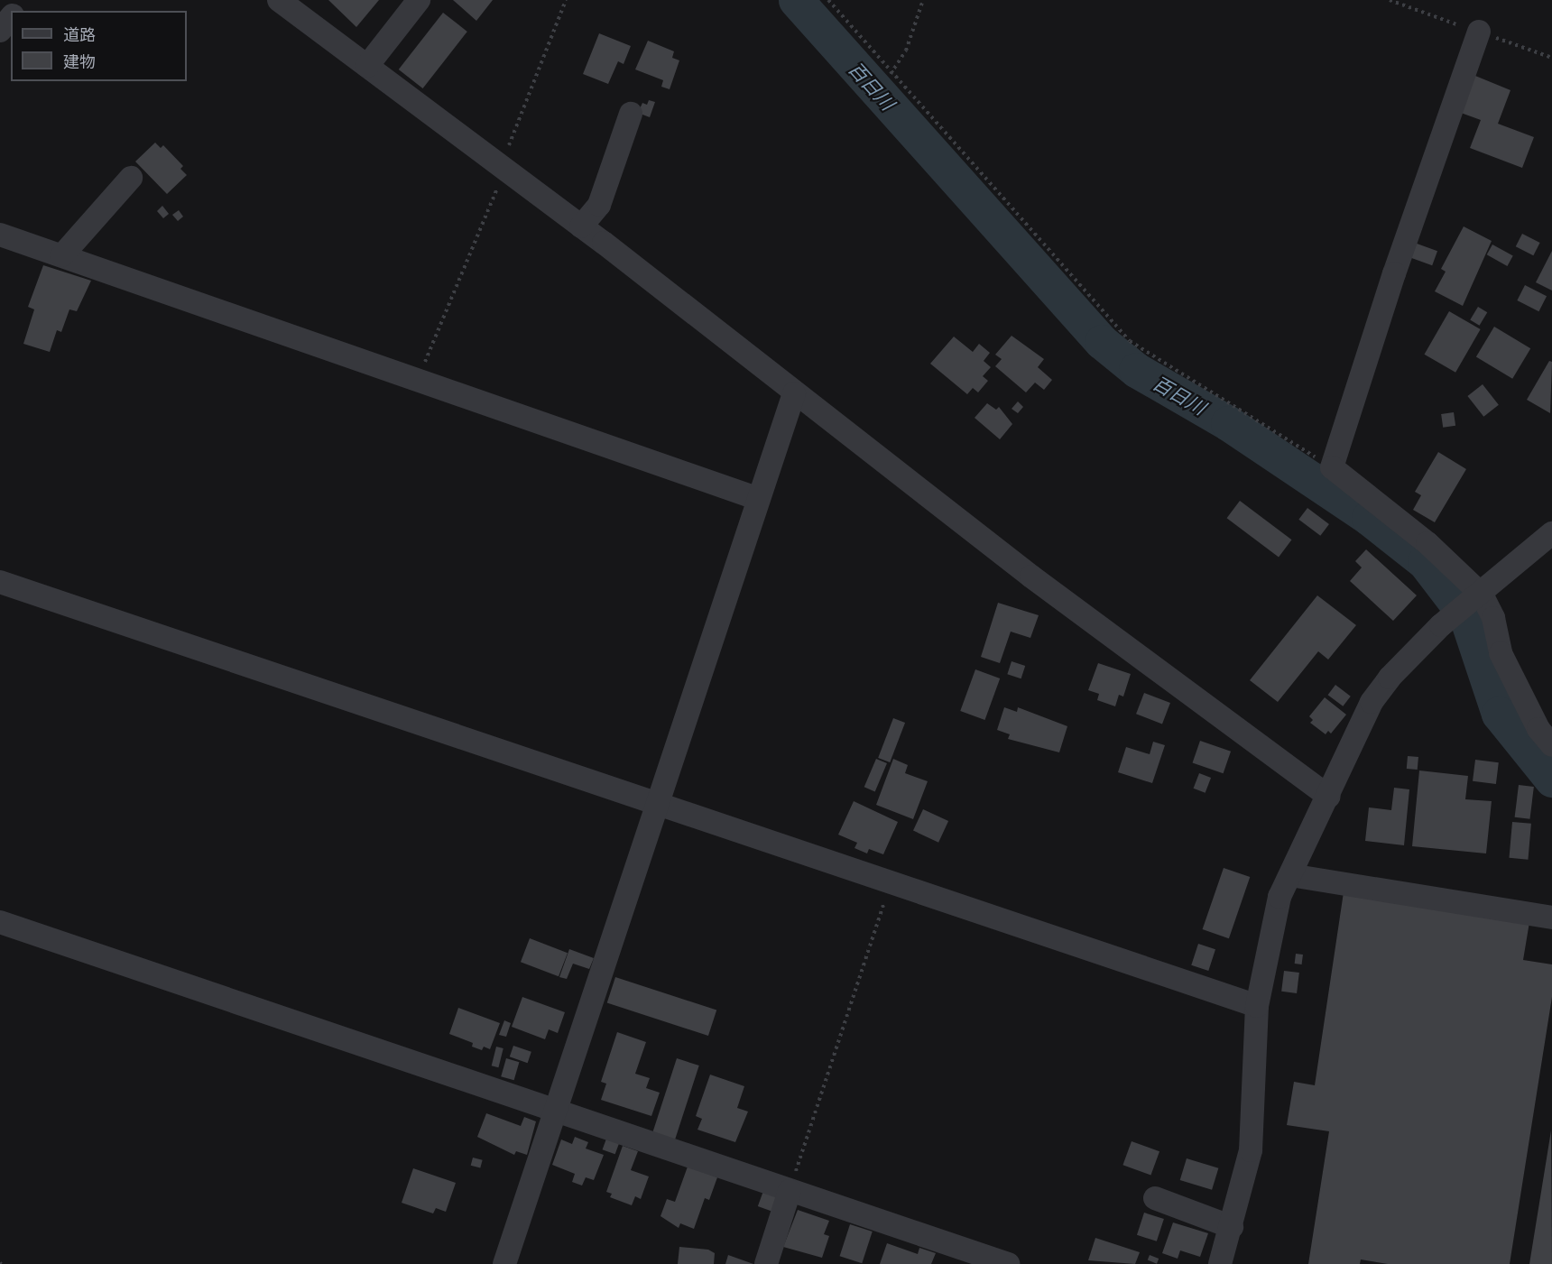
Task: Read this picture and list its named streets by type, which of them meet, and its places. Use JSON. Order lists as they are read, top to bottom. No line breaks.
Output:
{"water":["百日川"],"legend":["道路","建物"]}
